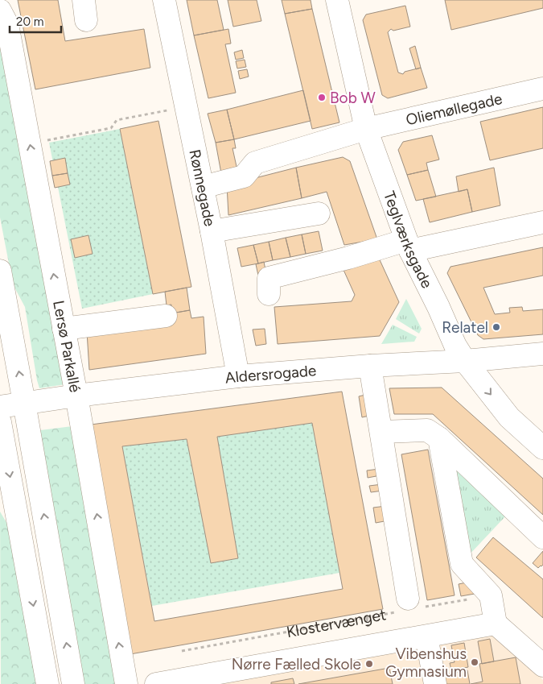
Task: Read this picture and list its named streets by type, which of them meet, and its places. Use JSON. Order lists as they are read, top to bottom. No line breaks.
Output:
{"streets":{"street":["Oliemøllegade","Rønnegade","Teglværksgade","Lersø Parkallé","Aldersrogade"],"path":["Klostervænget"]},"crossings":[["Oliemøllegade","Rønnegade"],["Oliemøllegade","Teglværksgade"],["Rønnegade","Aldersrogade"],["Teglværksgade","Aldersrogade"],["Lersø Parkallé","Aldersrogade"]],"places":["Bob W","Relatel","Vibenshus Gymnasium","Nørre Fælled Skole"],"scale_bar":"20 m"}
